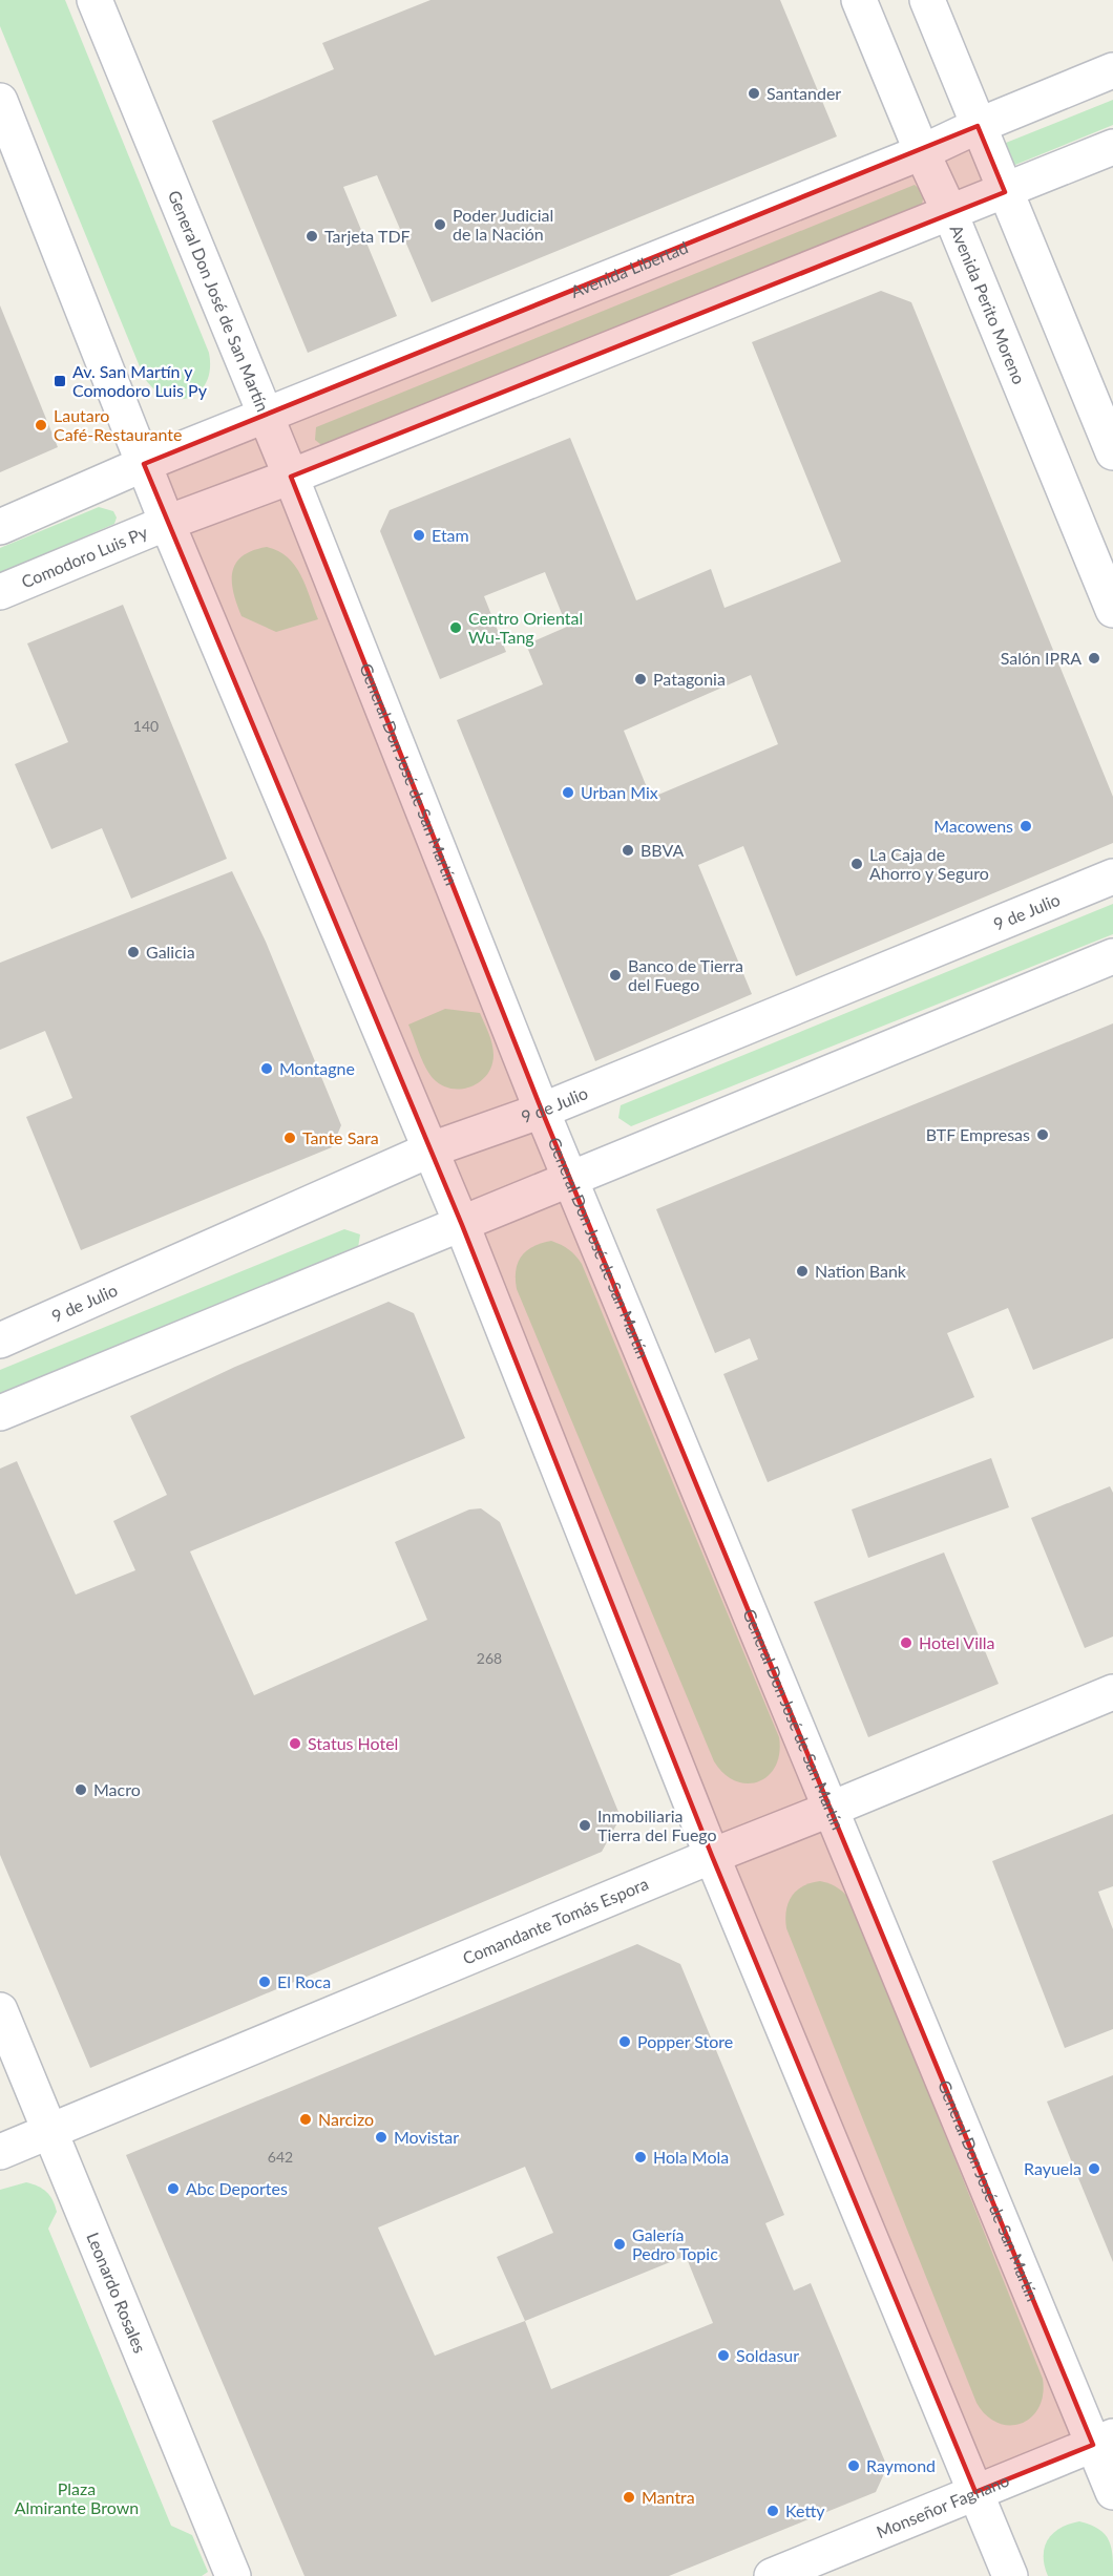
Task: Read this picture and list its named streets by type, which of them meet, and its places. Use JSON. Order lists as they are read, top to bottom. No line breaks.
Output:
{"streets":{"street":["Avenida Libertad","General Don José de San Martín","Avenida Perito Moreno","Comodoro Luis Py","9 de Julio","Comandante Tomás Espora","Leonardo Rosales","Monseñor Fagnano"]},"crossings":[["Avenida Libertad","General Don José de San Martín"],["Avenida Libertad","Avenida Perito Moreno"],["General Don José de San Martín","9 de Julio"],["General Don José de San Martín","Comandante Tomás Espora"],["General Don José de San Martín","Monseñor Fagnano"],["Comandante Tomás Espora","Leonardo Rosales"]],"parks":["Plaza Almirante Brown"],"places":{"other":["Santander","Poder Judicial de la Nación","Tarjeta TDF","Lautaro Café-Restaurante","Etam","Centro Oriental Wu-Tang","Salón IPRA","Patagonia","Urban Mix","Macowens","BBVA","La Caja de Ahorro y Seguro","Galicia","Banco de Tierra del Fuego","Montagne","BTF Empresas","Tante Sara","Nation Bank","Hotel Villa","Status Hotel","Macro","Inmobiliaria Tierra del Fuego","El Roca","Popper Store","Narcizo","Movistar","Hola Mola","Rayuela","Abc Deportes","Galería Pedro Topic","Soldasur","Raymond","Mantra","Ketty"],"transit":["Av. San Martín y Comodoro Luis Py"]},"house_numbers":["140","268","642"]}
